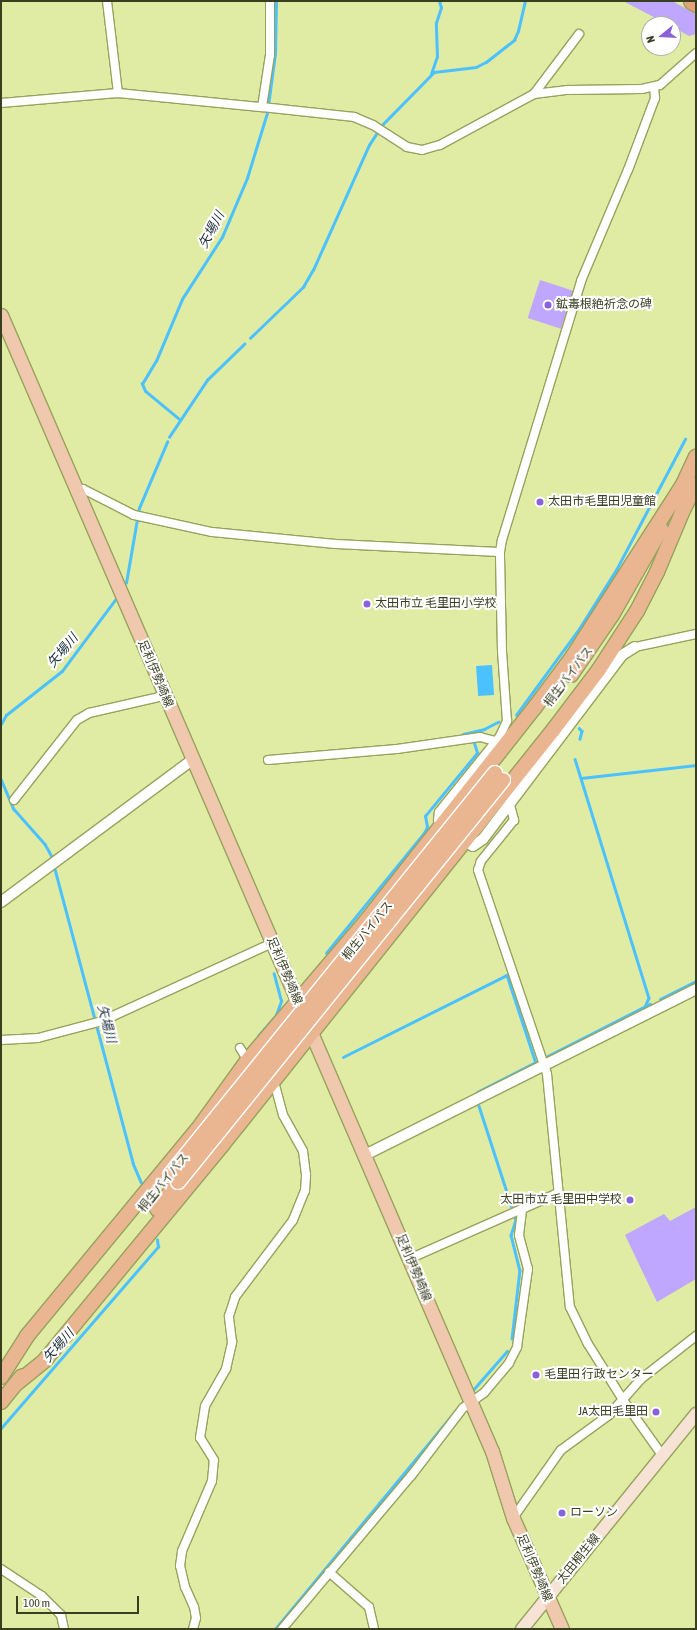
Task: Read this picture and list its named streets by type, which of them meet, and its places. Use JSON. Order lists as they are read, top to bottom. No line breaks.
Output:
{"streets":{"highway":["桐生バイパス"],"main road":["足利伊勢崎線","太田桐生線"]},"crossings":[["足利伊勢崎線","太田桐生線"]],"water":["矢場川"],"places":["鉱毒根絶祈念の碑","太田市毛里田児童館","太田市立 毛里田小学校","太田市立 毛里田中学校","毛里田 行政センター","JA太田毛里田","ローソン"],"scale_bar":"100 m","north":"left"}
